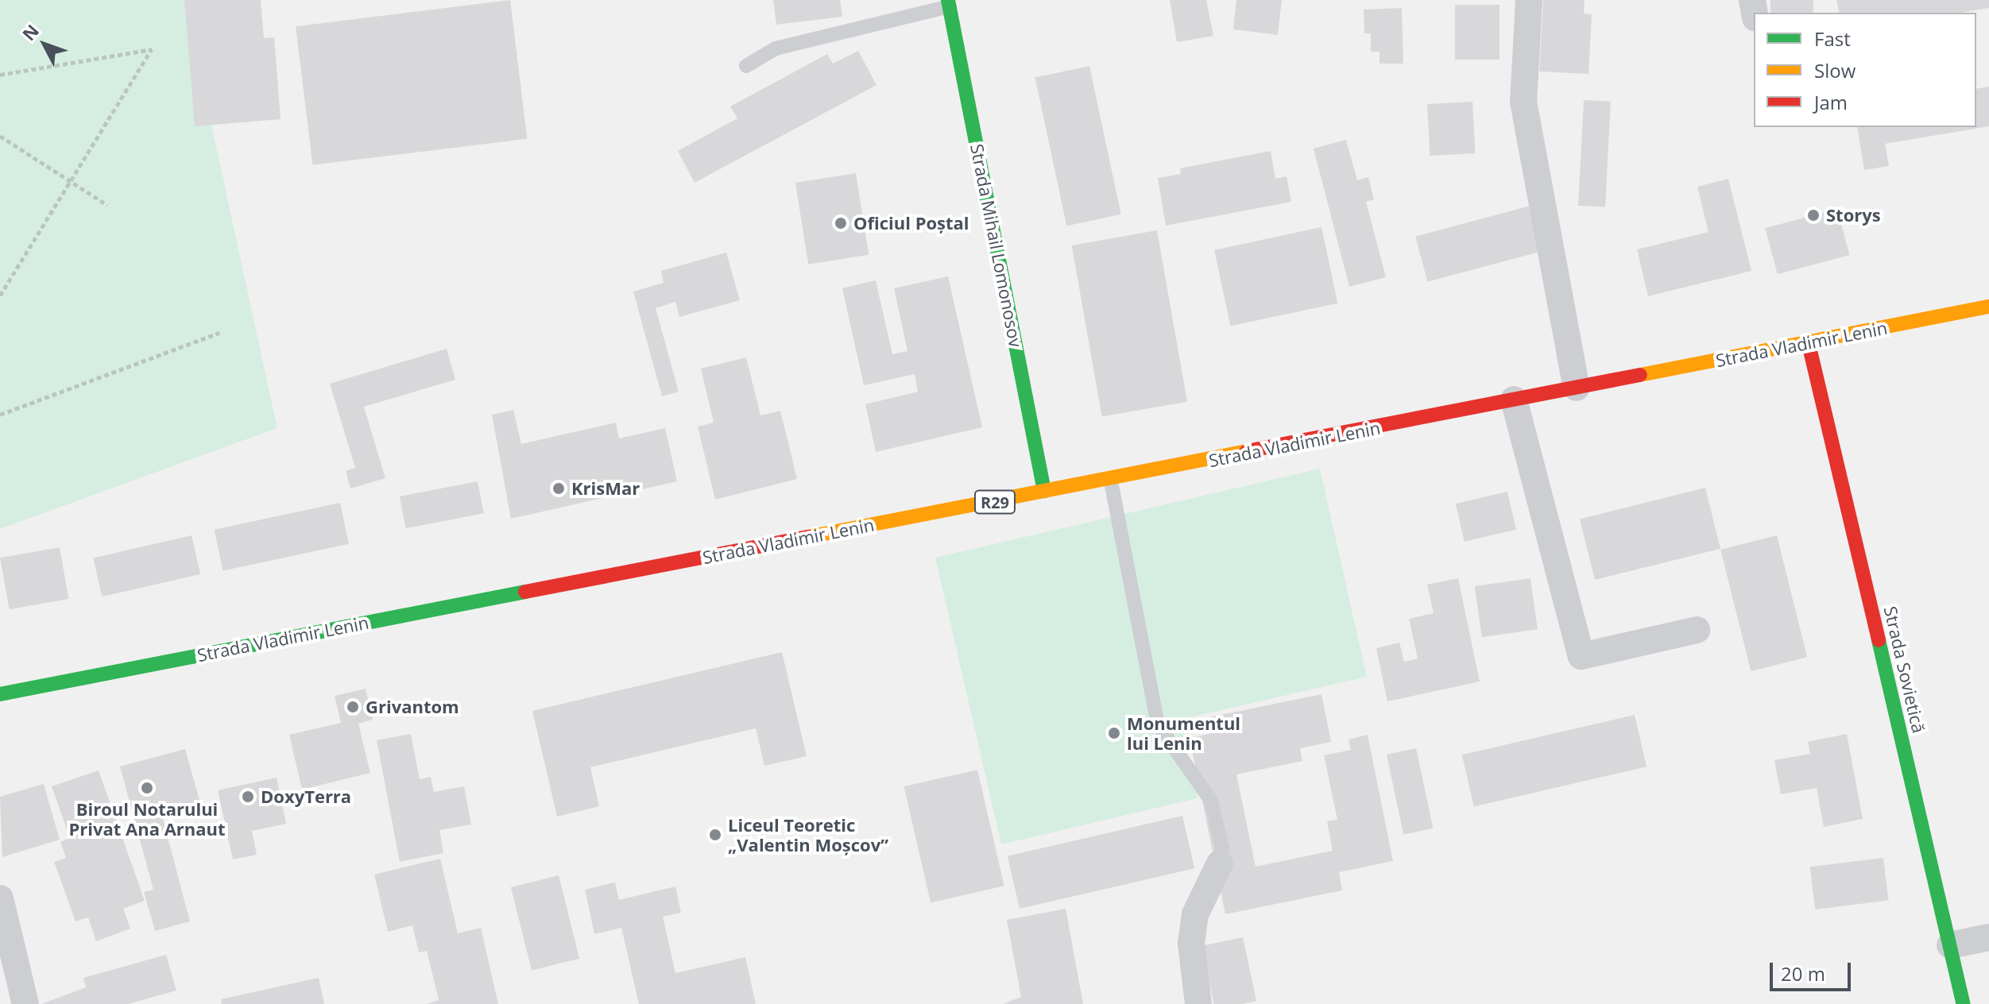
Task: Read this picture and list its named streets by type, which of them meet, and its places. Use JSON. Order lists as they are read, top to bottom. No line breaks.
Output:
{"streets":{"main road":["Strada Mihail Lomonosov","Strada Vladimir Lenin","R29","Strada Sovietică"]},"crossings":[["Strada Mihail Lomonosov","Strada Vladimir Lenin"],["Strada Vladimir Lenin","Strada Sovietică"]],"places":["Storys","Oficiul Poștal","KrisMar","Grivantom","Monumentul lui Lenin","Biroul Notarului Privat Ana Arnaut","DoxyTerra","Liceul Teoretic „Valentin Moșcov”"],"legend":["Fast","Slow","Jam"],"scale_bar":"20 m","north":"top left"}
